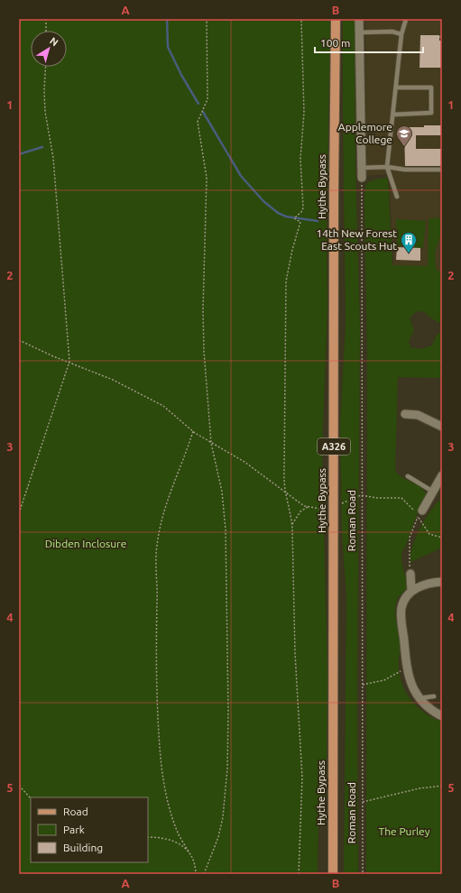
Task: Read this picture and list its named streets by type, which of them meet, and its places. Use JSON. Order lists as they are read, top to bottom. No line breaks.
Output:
{"streets":{"main road":["Hythe Bypass","A326"],"path":["Roman Road"]},"parks":["Dibden Inclosure","The Purley"],"places":{"school or university":["Applemore College"],"building":["14th New Forest East Scouts Hut"]},"legend":["Road","Park","Building"],"scale_bar":"100 m","north":"top right","grid":{"columns":["A","B"],"rows":["1","2","3","4","5"]}}
